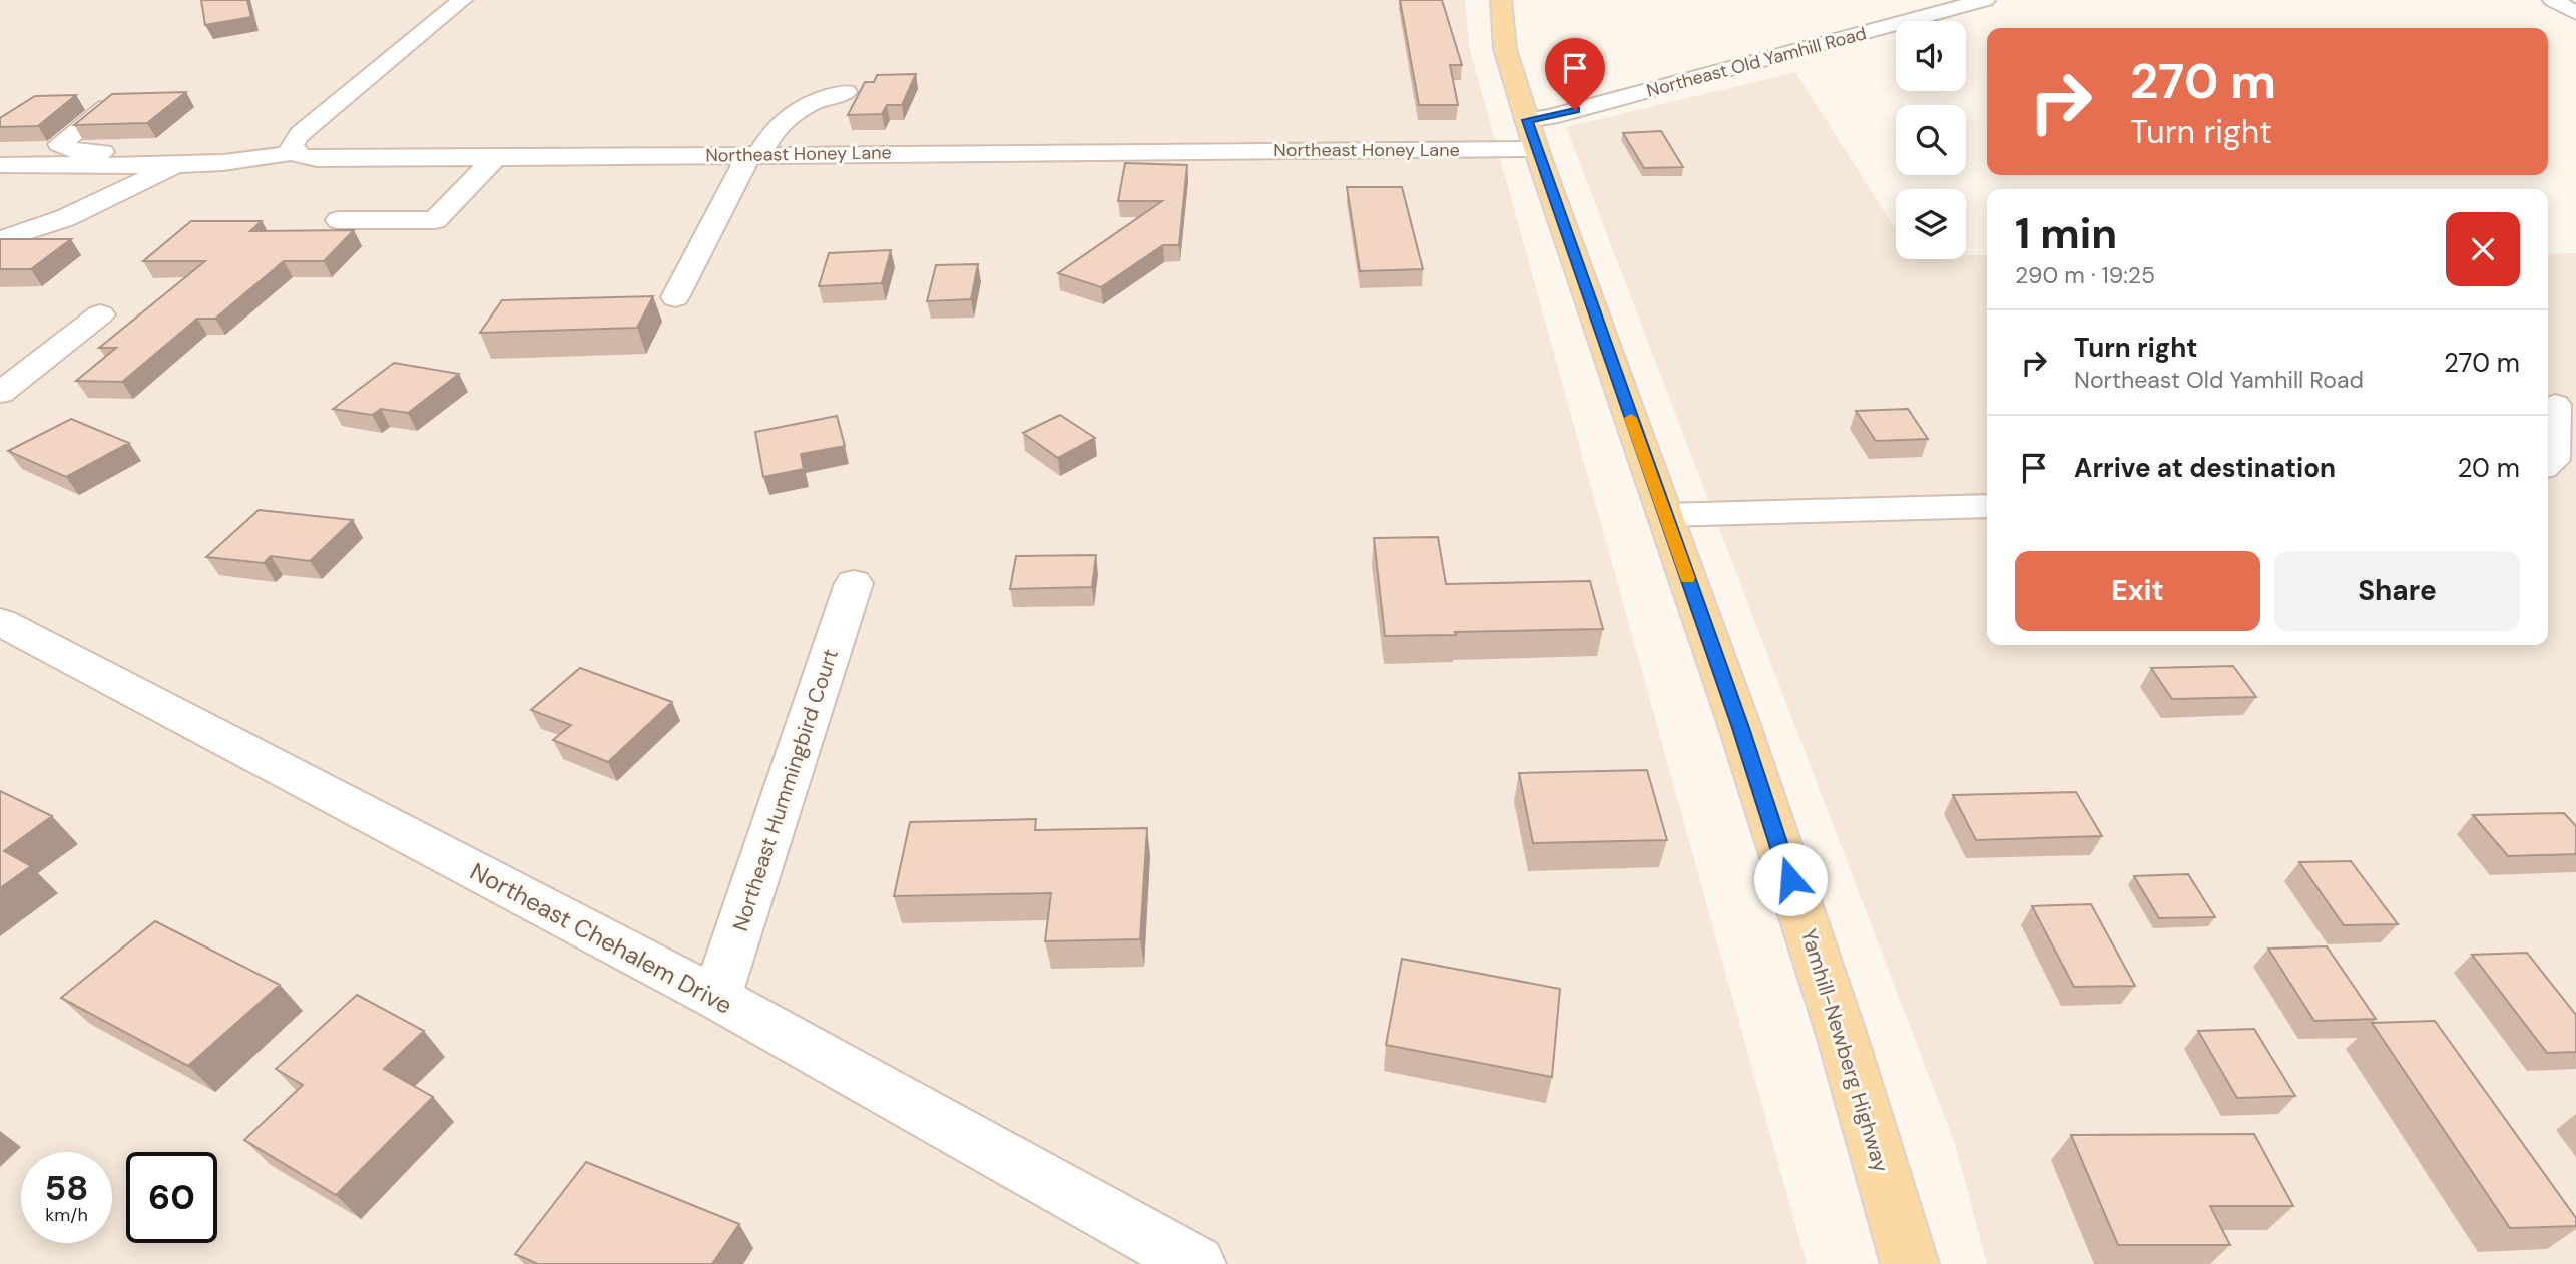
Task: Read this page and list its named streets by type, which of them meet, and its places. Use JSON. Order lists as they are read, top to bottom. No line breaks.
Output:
{"streets":{"main road":["Yamhill-Newberg Highway"],"street":["Northeast Old Yamhill Road","Northeast Honey Lane","Northeast Hummingbird Court","Northeast Chehalem Drive"]},"crossings":[["Northeast Old Yamhill Road","Northeast Honey Lane"],["Northeast Old Yamhill Road","Yamhill-Newberg Highway"],["Northeast Honey Lane","Yamhill-Newberg Highway"],["Northeast Hummingbird Court","Northeast Chehalem Drive"]],"page":{"turn":["270 m","Turn right"],"heading":["1 min","290 m · 19:25"],"list":[{"name":"Turn right","note":"Northeast Old Yamhill Road","value":"270 m"},{"name":"Arrive at destination","value":"20 m"}],"buttons":["Exit","Share"],"speed":"58 km/h","limit":"60"}}
